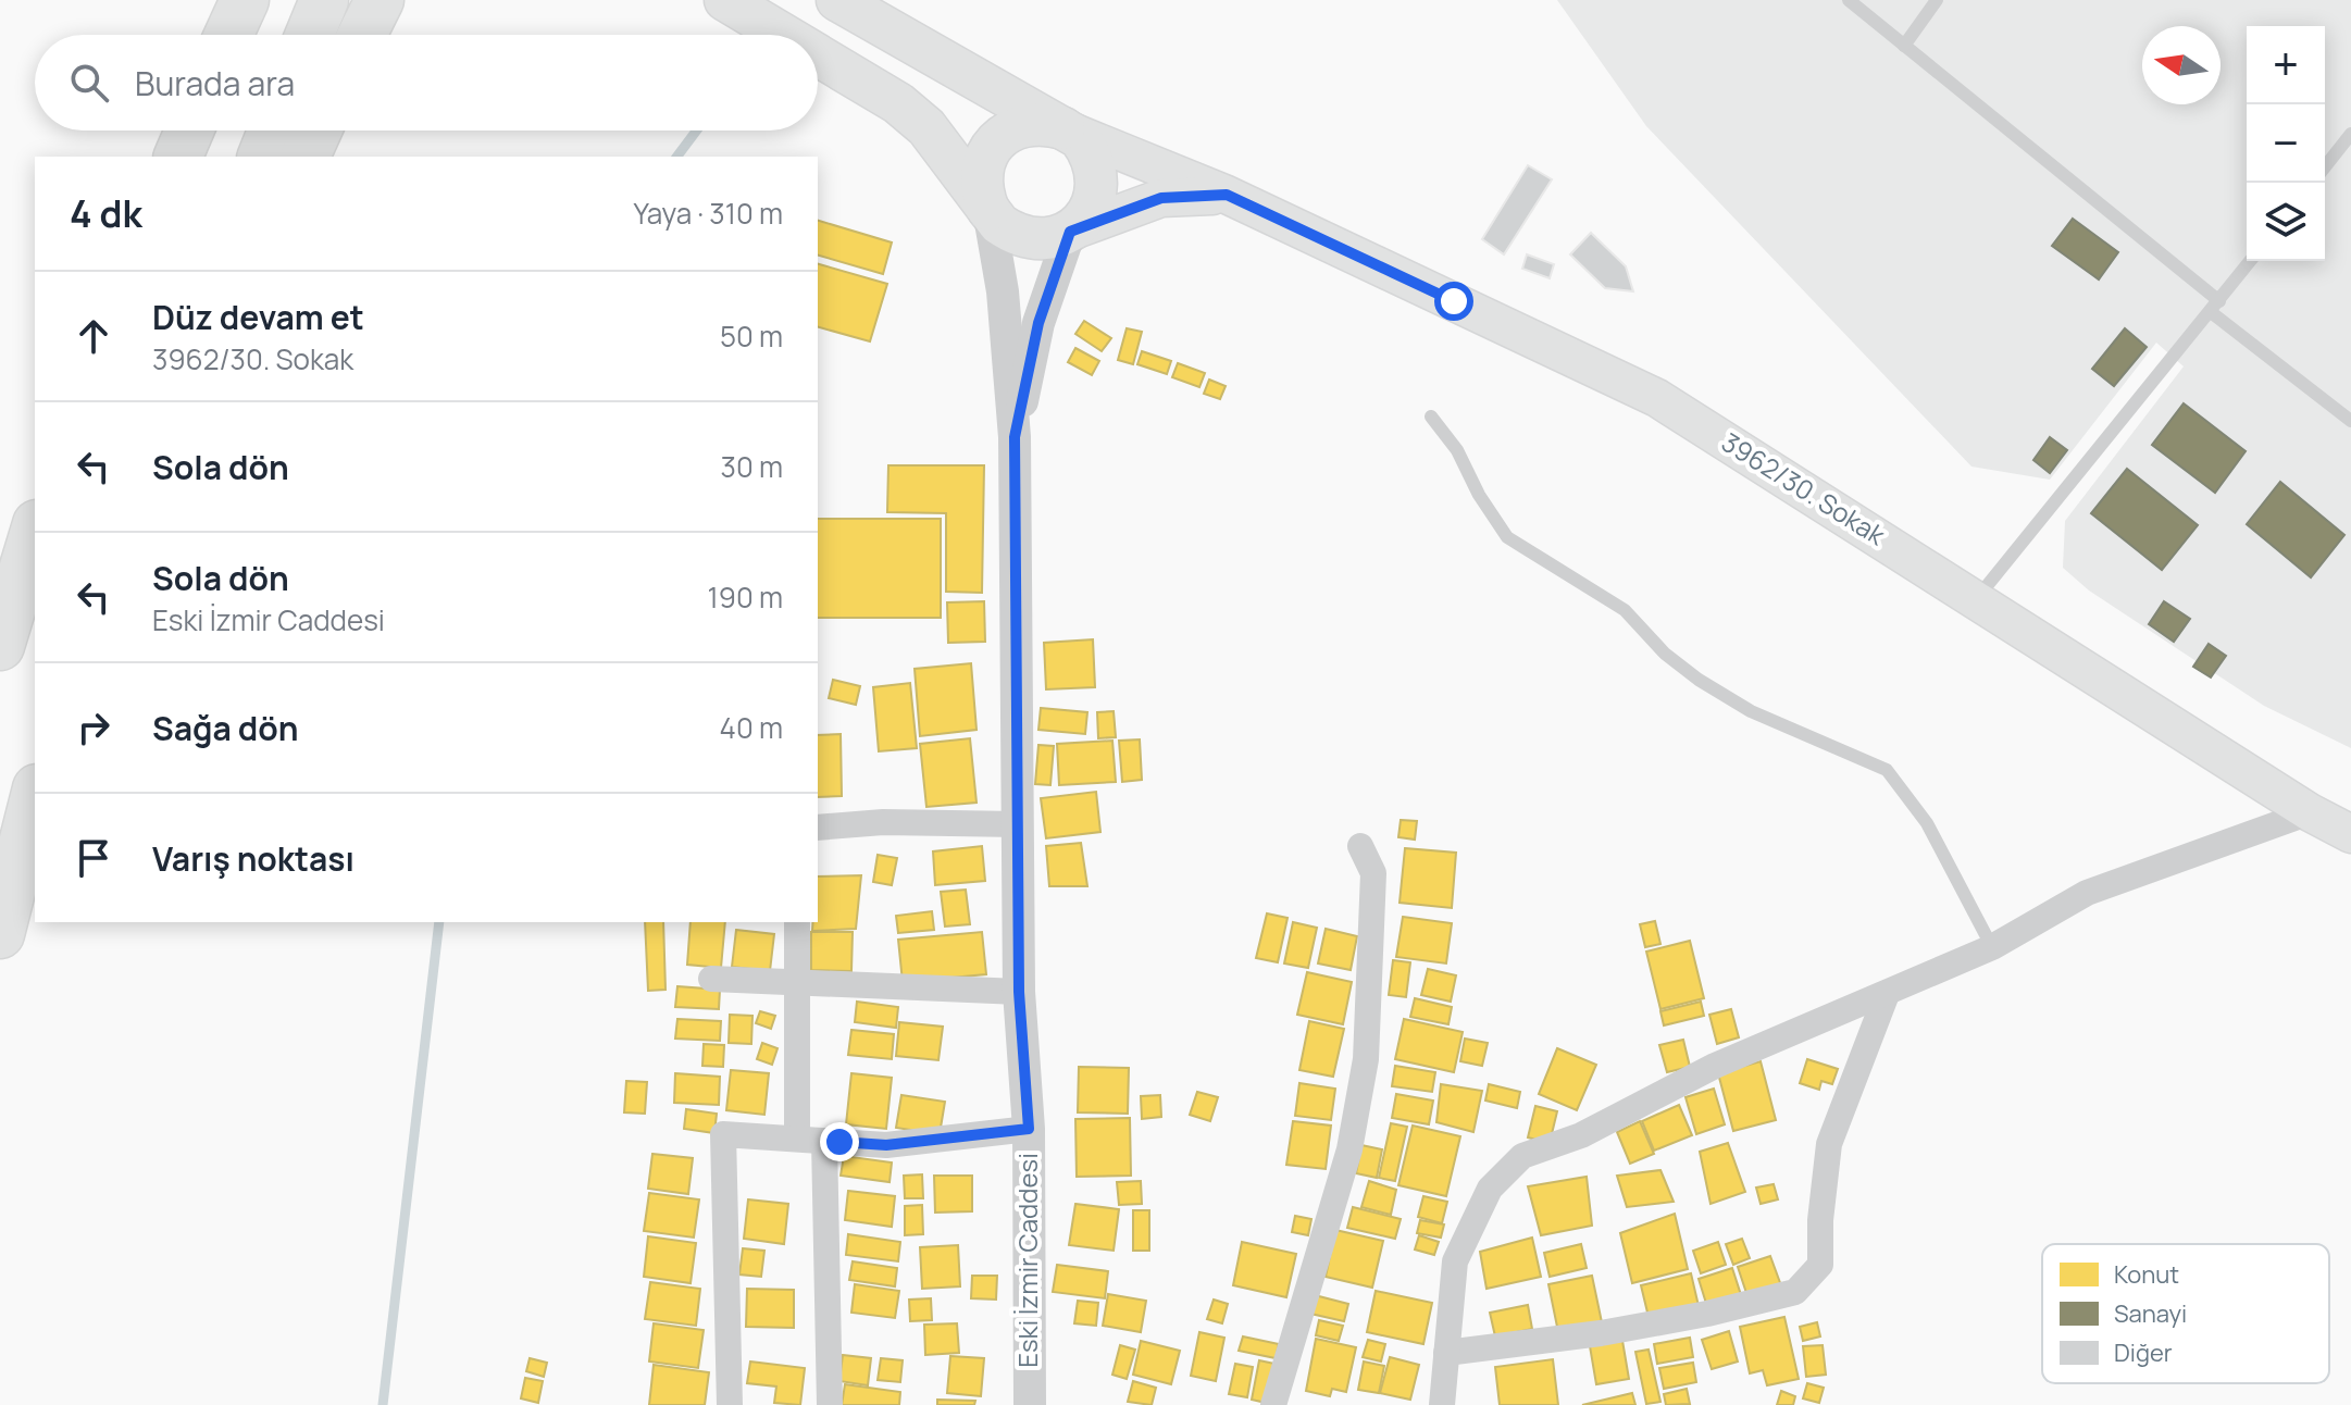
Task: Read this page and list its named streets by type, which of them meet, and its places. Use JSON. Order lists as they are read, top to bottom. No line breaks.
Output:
{"streets":{"main road":["3962/30. Sokak"],"street":["Eski İzmir Caddesi"]},"crossings":[["3962/30. Sokak","Eski İzmir Caddesi"]],"legend":["Konut","Sanayi","Diğer"],"north":"left","page":{"map_buttons":["+","−"],"search":"Burada ara","heading":["4 dk","Yaya · 310 m"],"list":[["Düz devam et","3962/30. Sokak","50 m"],["Sola dön","30 m"],["Sola dön","Eski İzmir Caddesi","190 m"],["Sağa dön","40 m"],"Varış noktası"]}}
